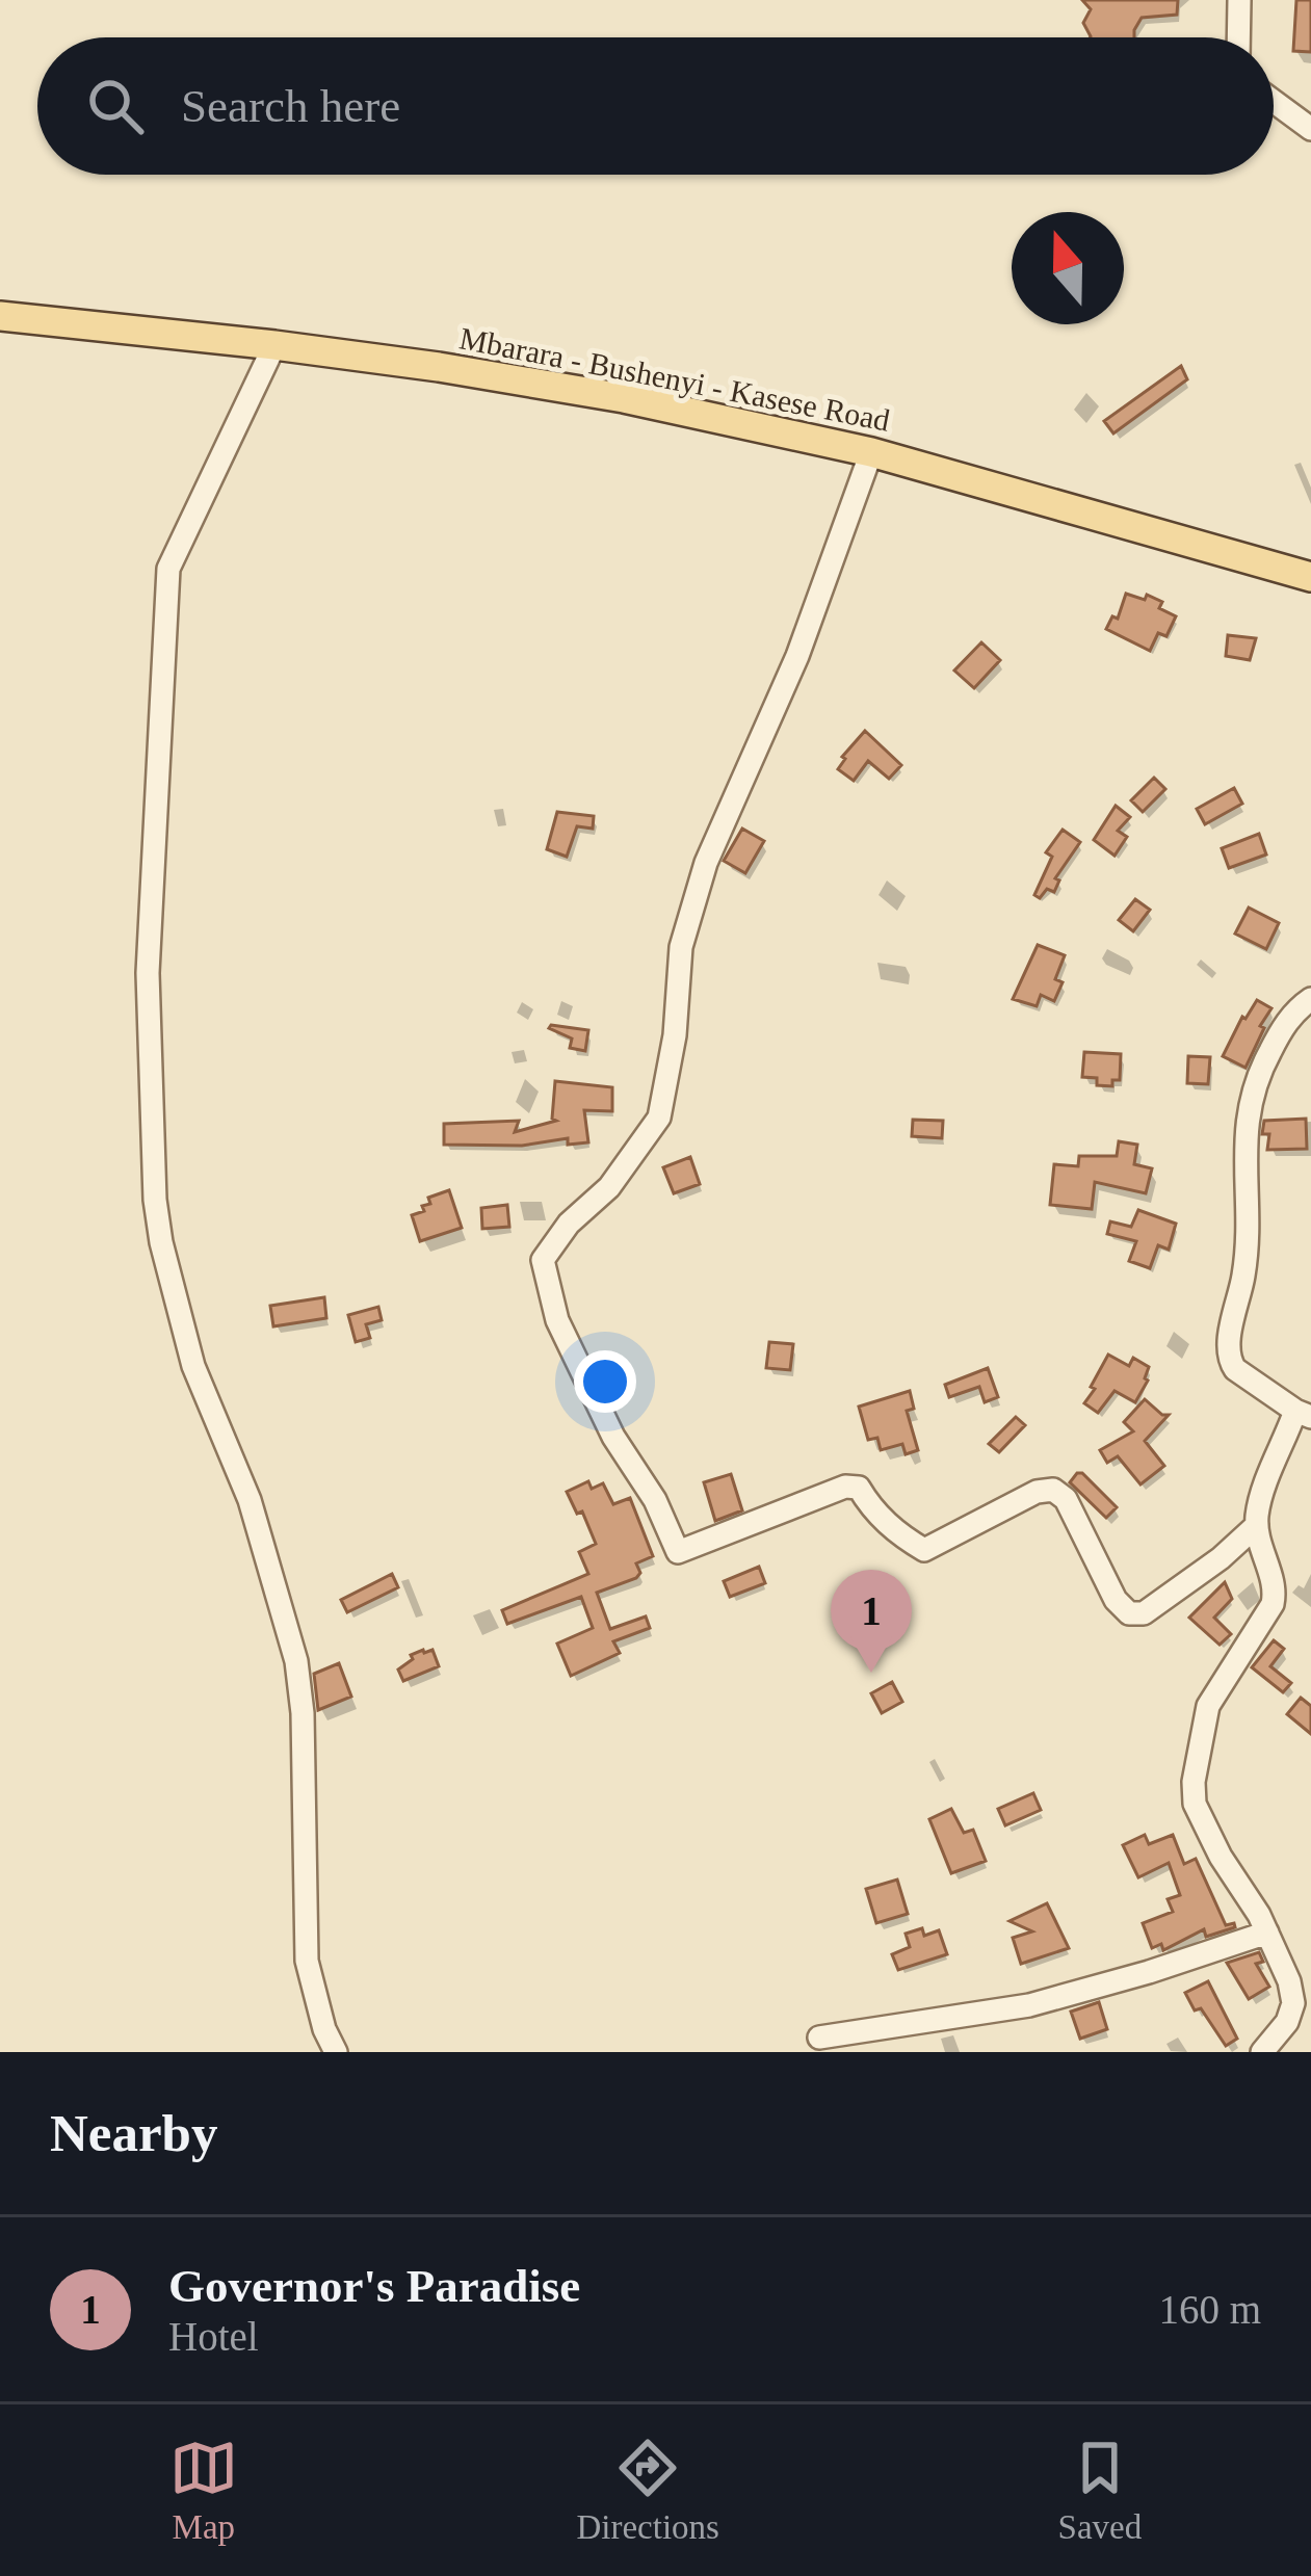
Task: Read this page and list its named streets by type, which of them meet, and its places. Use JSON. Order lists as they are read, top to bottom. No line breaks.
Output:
{"streets":{"main road":["Mbarara - Bushenyi - Kasese Road"]},"north":"top","page":{"search":"Search here","pins":"1","heading":"Nearby","list":[{"mark":"1","name":"Governor's Paradise","note":"Hotel","value":"160 m"}],"nav":["Map","Directions","Saved"]}}
